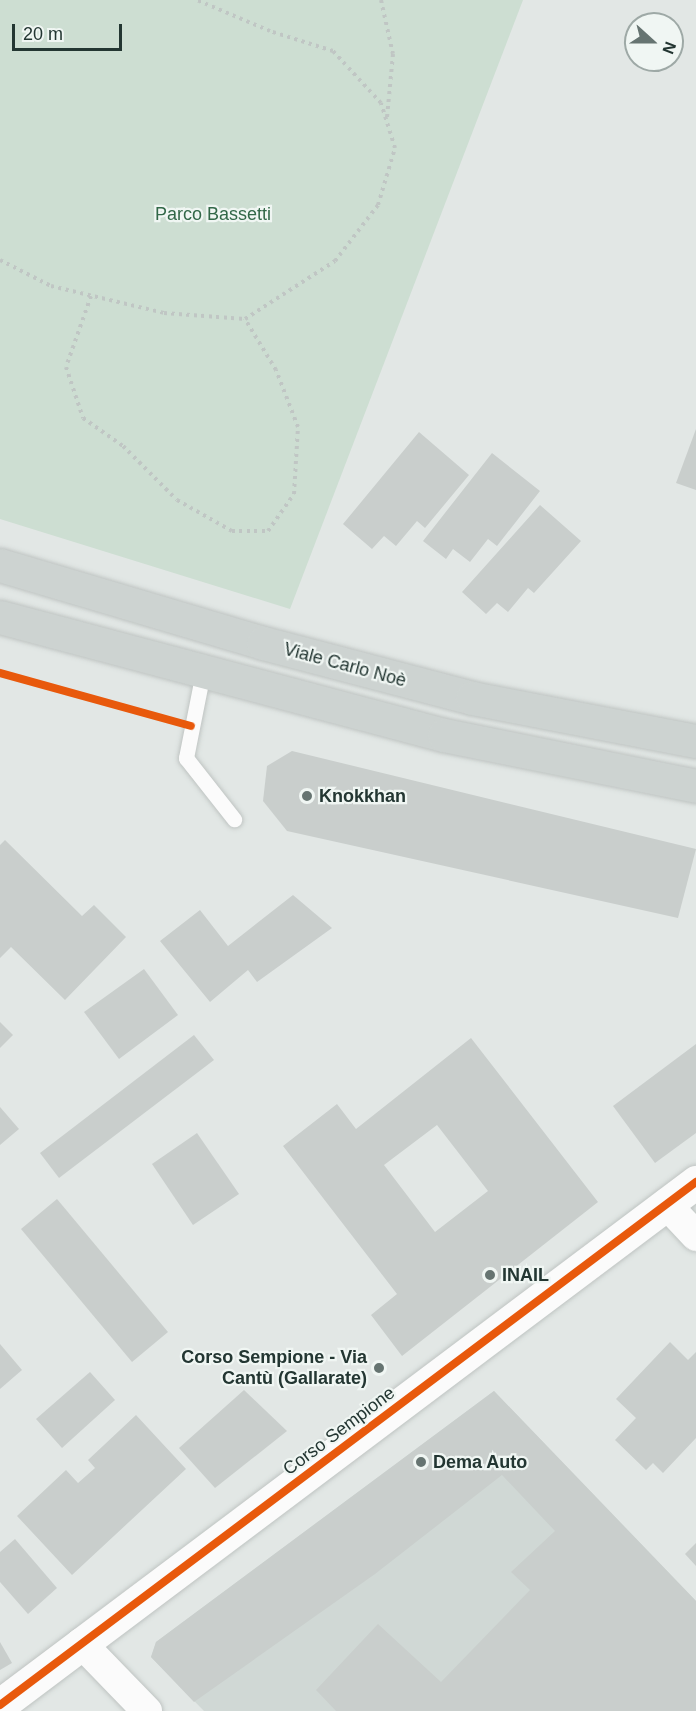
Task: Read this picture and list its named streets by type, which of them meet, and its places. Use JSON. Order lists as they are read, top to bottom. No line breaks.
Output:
{"streets":{"main road":["Viale Carlo Noè"],"street":["Corso Sempione"]},"parks":["Parco Bassetti"],"places":["Knokkhan","INAIL","Corso Sempione - Via Cantù (Gallarate)","Dema Auto"],"scale_bar":"20 m","north":"right"}
